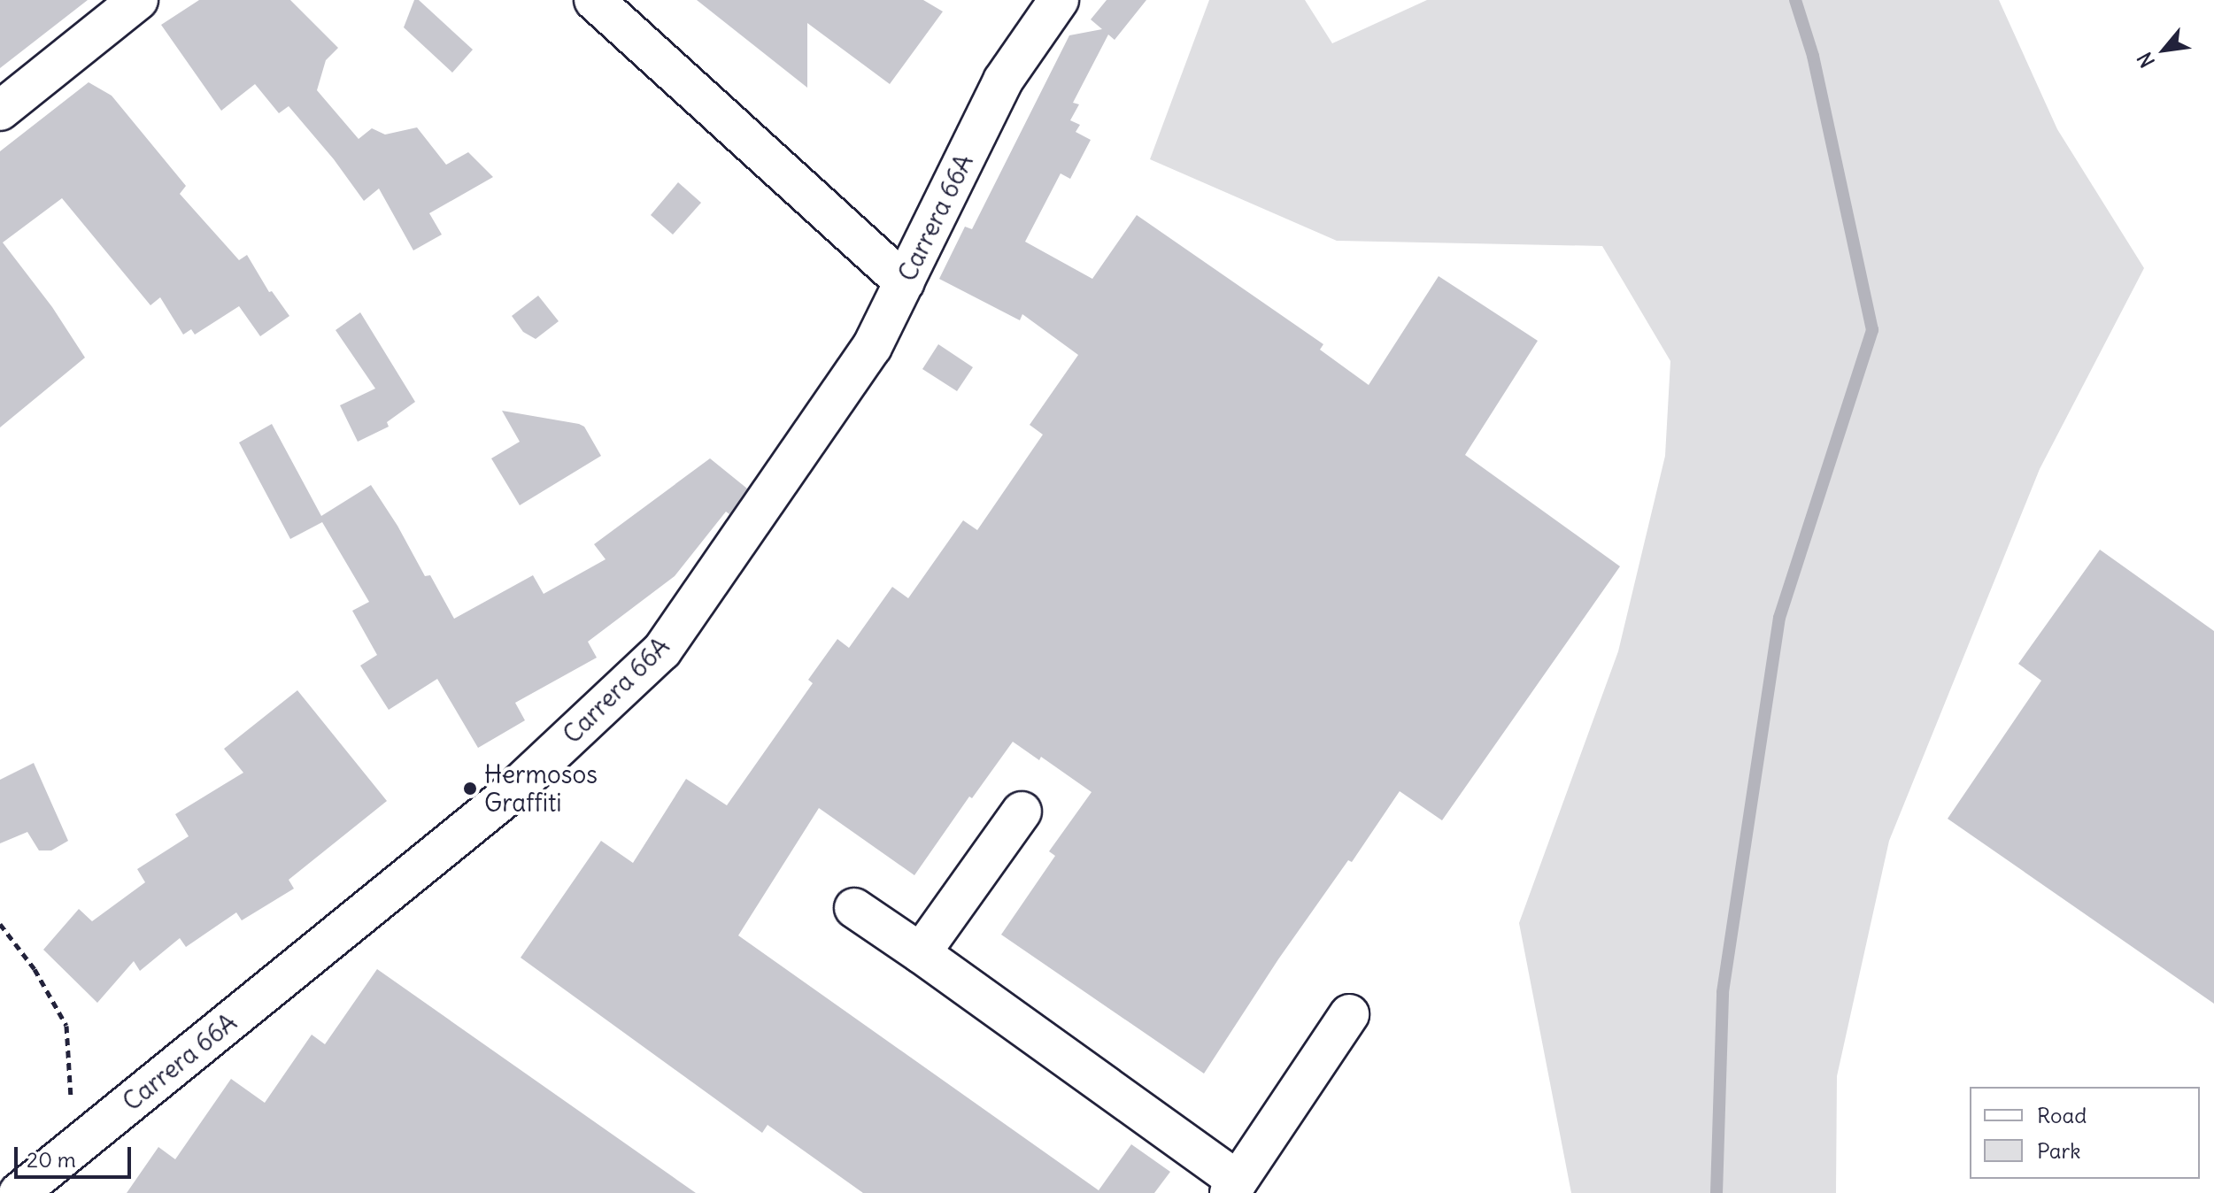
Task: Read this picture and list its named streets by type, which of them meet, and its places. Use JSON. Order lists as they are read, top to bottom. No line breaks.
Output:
{"streets":{"street":["Carrera 66A"]},"places":["Hermosos Graffiti"],"legend":["Road","Park"],"scale_bar":"20 m","north":"bottom left"}
